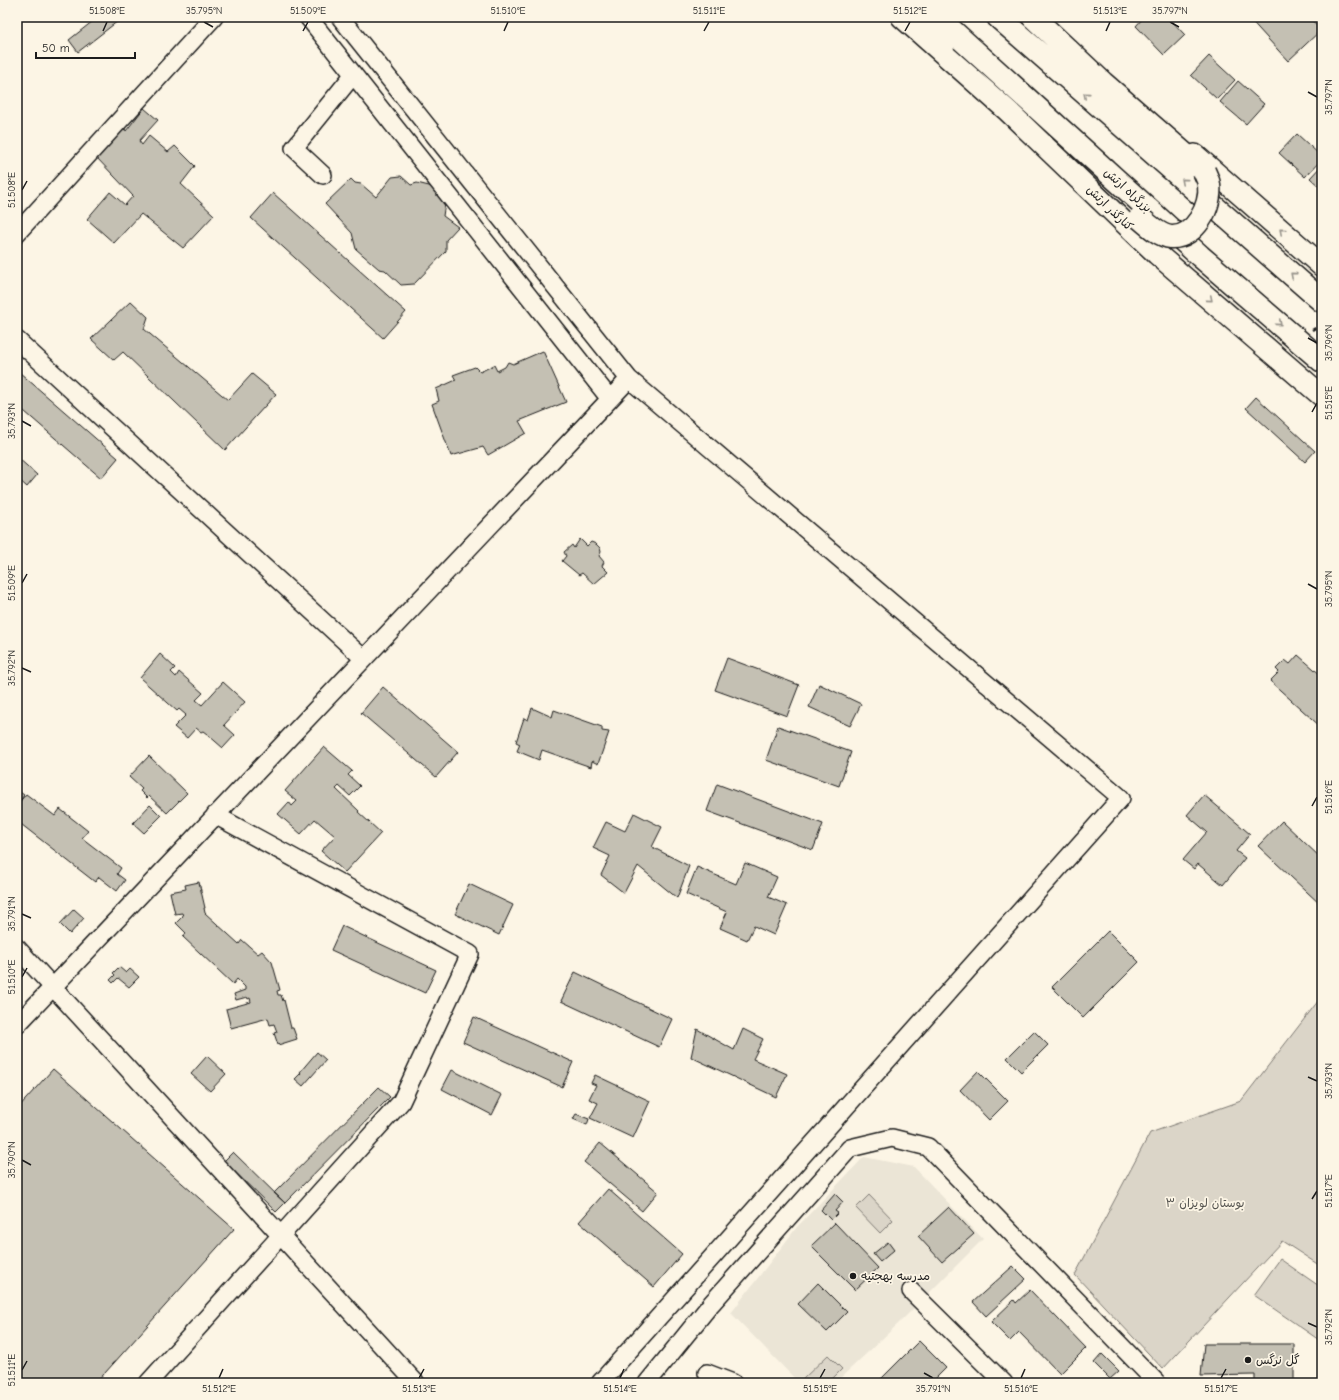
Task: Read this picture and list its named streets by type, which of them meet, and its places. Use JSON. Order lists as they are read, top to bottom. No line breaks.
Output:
{"streets":{"highway":["بزرگراه ارتش"],"main road":["کنارگذر ارتش"]},"parks":["بوستان لویزان ۳"],"places":["مدرسه بهجتیه","گل نرگس"],"scale_bar":"50 m","coordinates":["51.508°E","35.795°N","51.509°E","51.510°E","51.511°E","51.512°E","51.513°E","35.797°N","35.796°N","51.515°E","35.793°N","35.792°N","51.516°E","35.791°N","35.790°N","51.517°E","51.514°E"]}
